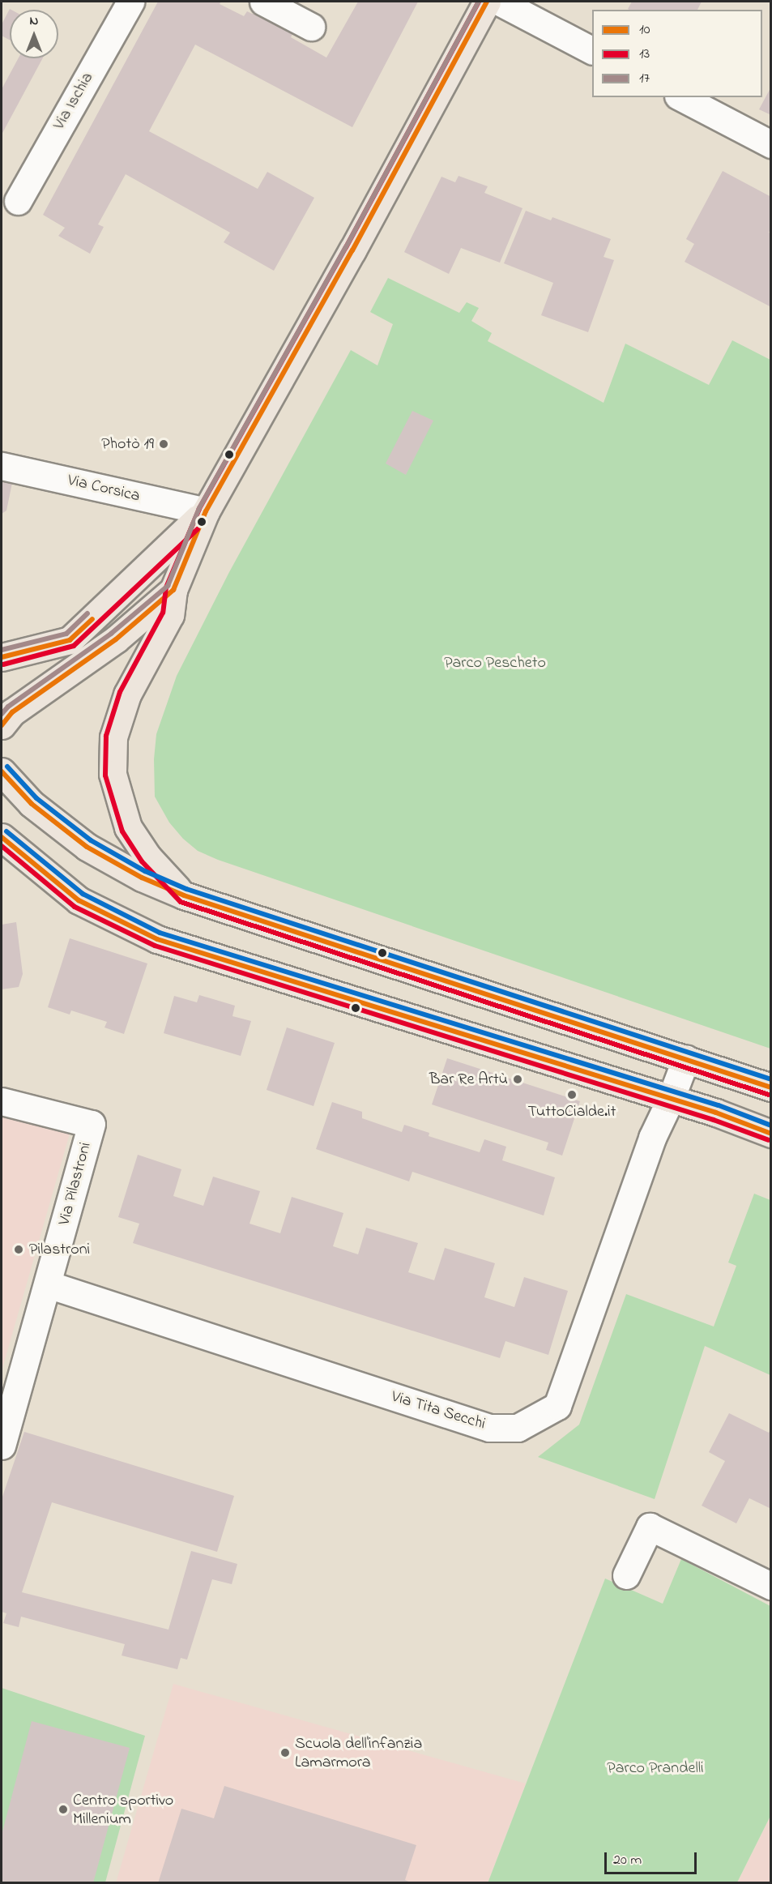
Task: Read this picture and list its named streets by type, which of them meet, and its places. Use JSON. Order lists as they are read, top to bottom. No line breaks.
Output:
{"streets":{"street":["Via Ischia","Via Corsica","Via Pilastroni","Via Tita Secchi"]},"crossings":[["Via Pilastroni","Via Tita Secchi"]],"parks":["Parco Pescheto","Parco Prandelli"],"places":["Photò 19","Bar Re Artù","TuttoCialde.it","Pilastroni","Scuola dell'infanzia Lamarmora","Centro sportivo Millenium"],"lines":["transit line 10","transit line 13","transit line 17"],"legend":["10","13","17"],"scale_bar":"20 m","north":"top"}
